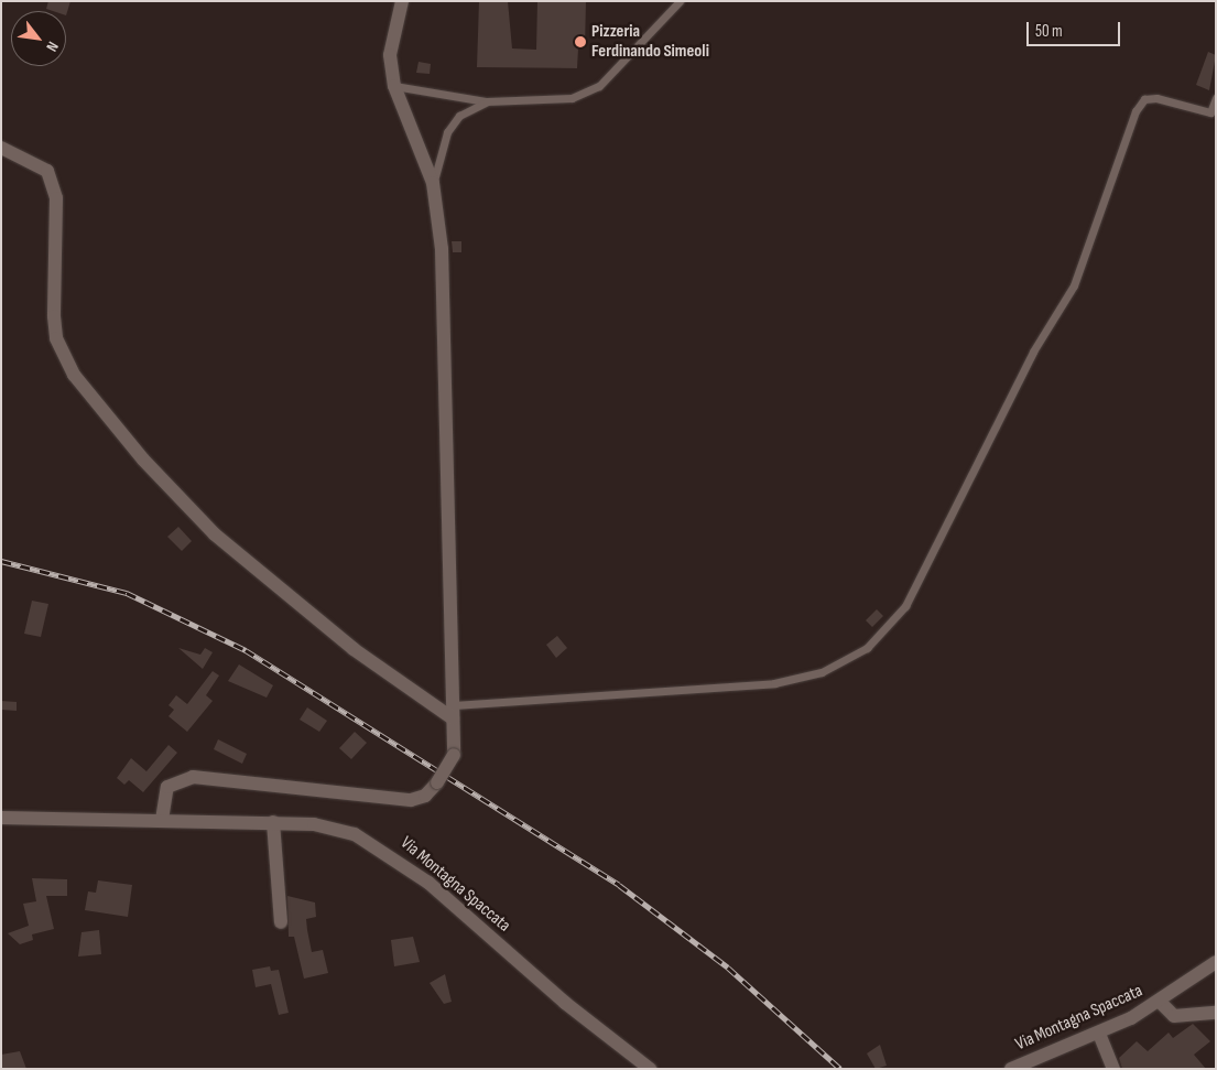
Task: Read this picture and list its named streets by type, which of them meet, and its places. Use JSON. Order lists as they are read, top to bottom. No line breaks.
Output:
{"streets":{"street":["Via Montagna Spaccata"]},"places":["Pizzeria Ferdinando Simeoli"],"scale_bar":"50 m","north":"bottom right"}
